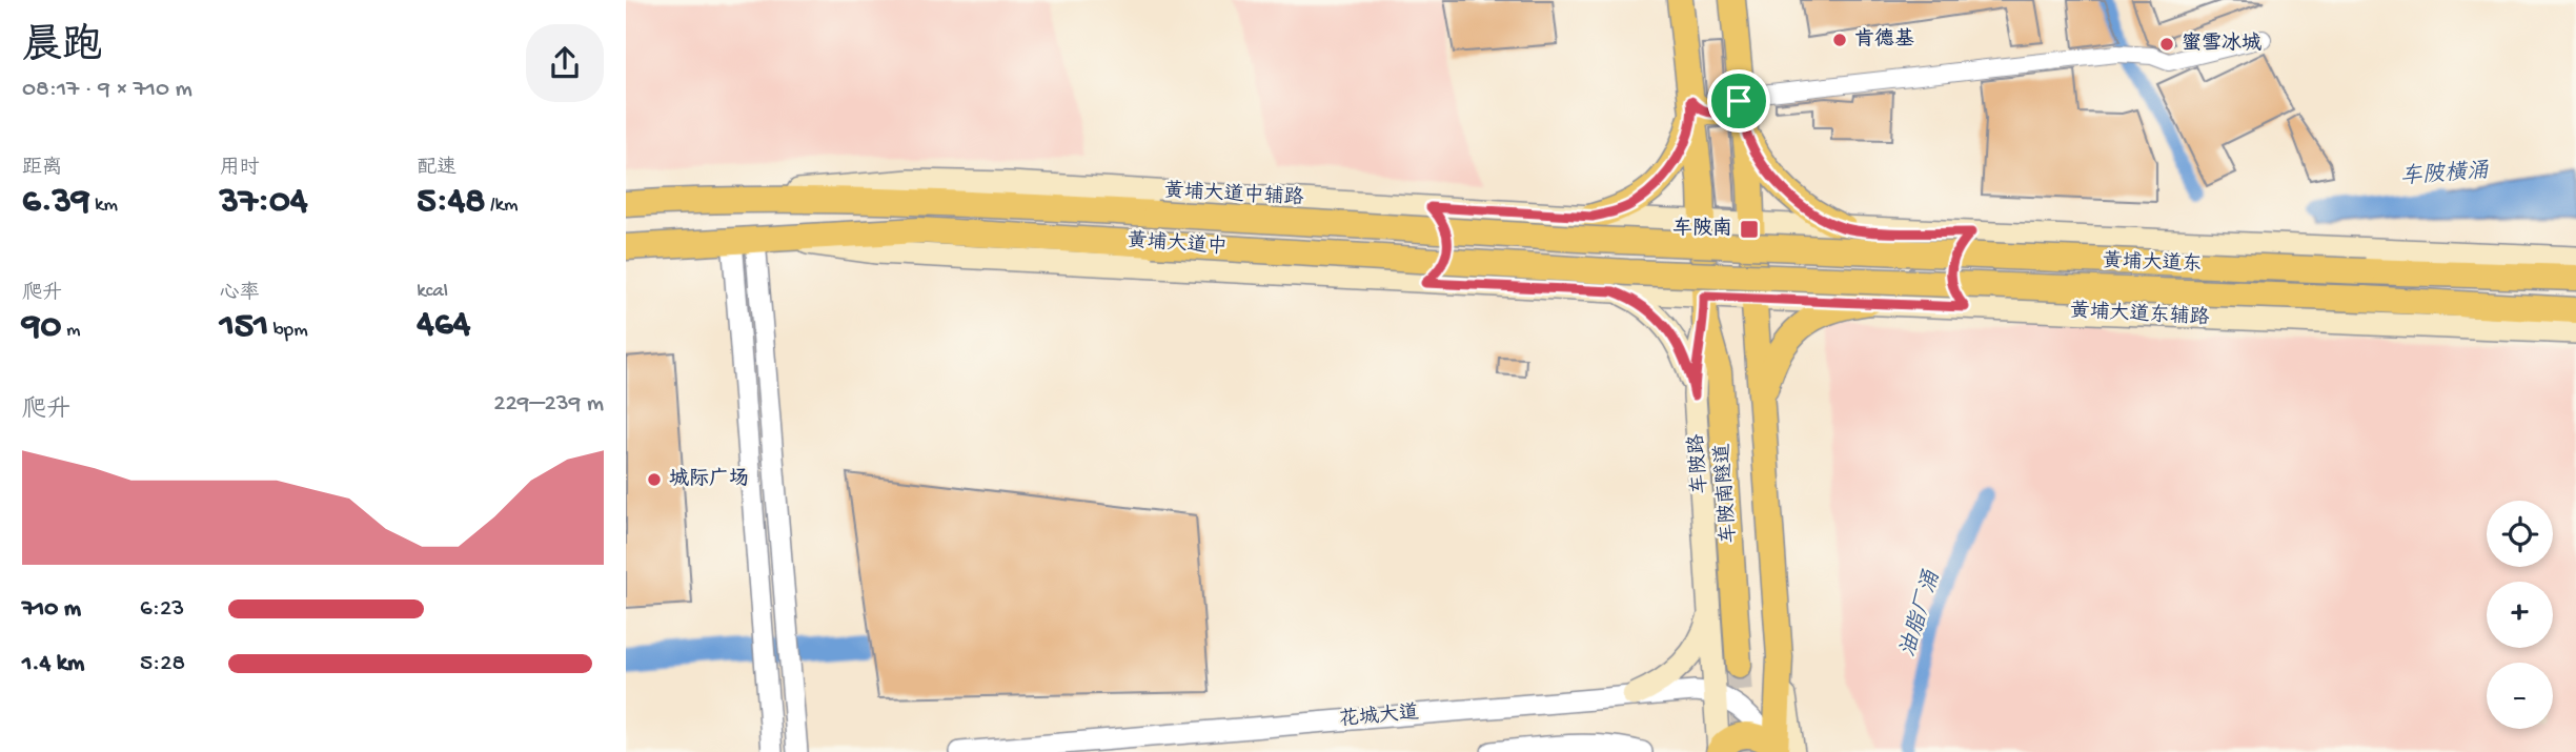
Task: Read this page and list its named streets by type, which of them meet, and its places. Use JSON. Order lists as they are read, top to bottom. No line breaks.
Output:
{"streets":{"main road":["黄埔大道中辅路","黄埔大道中","黄埔大道东","黄埔大道东辅路","车陂路","车陂南隧道"],"street":["花城大道"]},"crossings":[["黄埔大道中辅路","黄埔大道中"],["黄埔大道中辅路","车陂路"],["黄埔大道中","黄埔大道东"],["黄埔大道东辅路","车陂路"],["车陂路","车陂南隧道"],["车陂路","花城大道"]],"water":["车陂横涌","油脂厂涌"],"places":{"other":["肯德基","蜜雪冰城","城际广场"],"transit":["车陂南"]},"page":{"heading":["晨跑","08:17 · 9 × 710 m"],"stats":[["距离","6.39 km"],["用时","37:04"],["配速","5:48 /km"],["爬升","90 m"],["心率","151 bpm"],["kcal","464"]],"chart":["爬升","229–239 m"],"map_buttons":["+","−"],"list":[{"name":"710 m","note":"6:23"},{"name":"1.4 km","note":"5:28"}]}}
